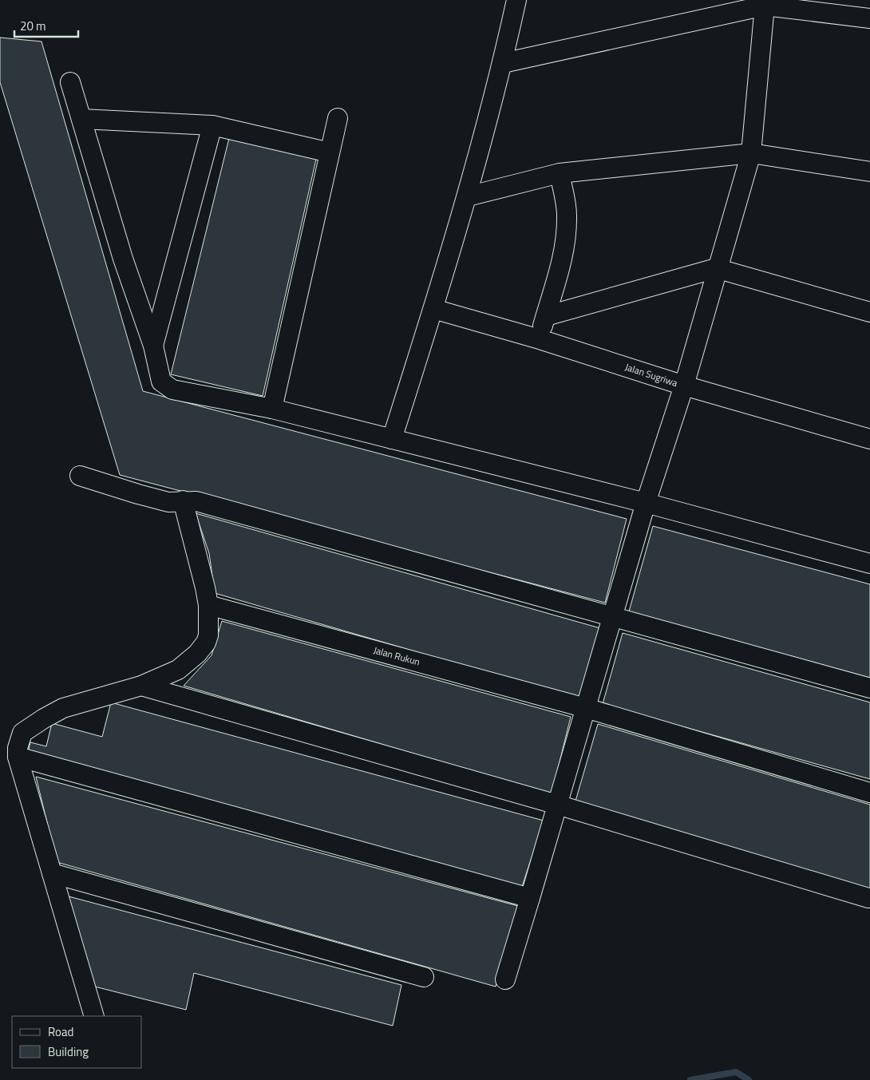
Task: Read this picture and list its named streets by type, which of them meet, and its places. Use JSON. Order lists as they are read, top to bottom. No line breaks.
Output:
{"streets":{"street":["Jalan Sugriwa","Jalan Rukun"]},"legend":["Road","Building"],"scale_bar":"20 m"}
